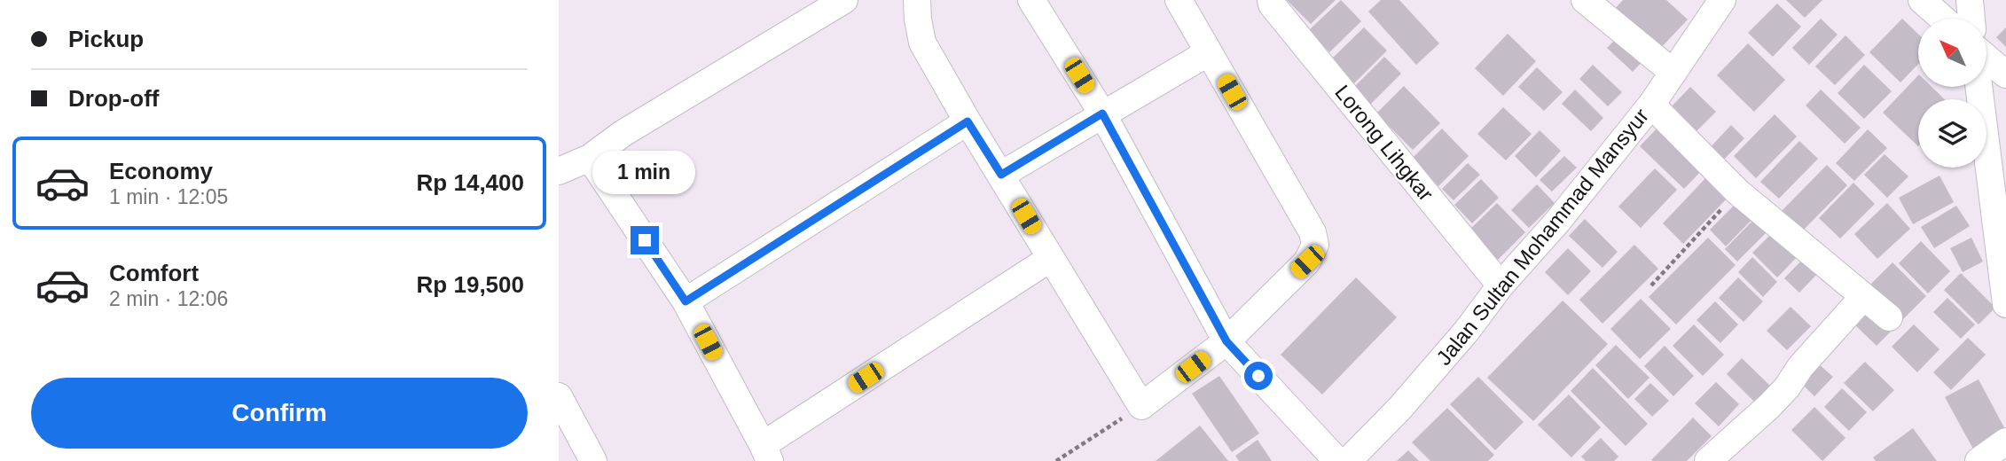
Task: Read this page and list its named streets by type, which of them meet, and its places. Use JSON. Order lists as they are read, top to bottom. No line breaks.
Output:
{"streets":{"street":["Lorong Lihgkar","Jalan Sultan Mohammad Mansyur"]},"crossings":[["Lorong Lihgkar","Jalan Sultan Mohammad Mansyur"]],"north":"top left","page":{"banner":["Pickup","Drop-off"],"list":[{"name":"Economy","note":"1 min · 12:05","value":"Rp 14,400"},{"name":"Comfort","note":"2 min · 12:06","value":"Rp 19,500"}],"bubble":"1 min","buttons":"Confirm"}}
